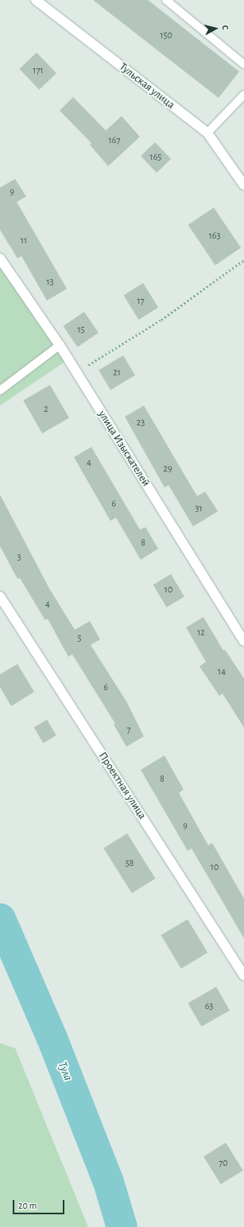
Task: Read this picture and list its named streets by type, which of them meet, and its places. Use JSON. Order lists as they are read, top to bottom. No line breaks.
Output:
{"streets":{"street":["Тульская улица","улица Изыскателей","Проектная улица"]},"water":["Тула"],"house_numbers":["150","171","167","165","9","163","11","13","17","15","21","2","23","4","29","6","31","8","3","10","4","12","5","14","6","7","8","9","58","10","63","70"],"scale_bar":"20 m","north":"right"}
